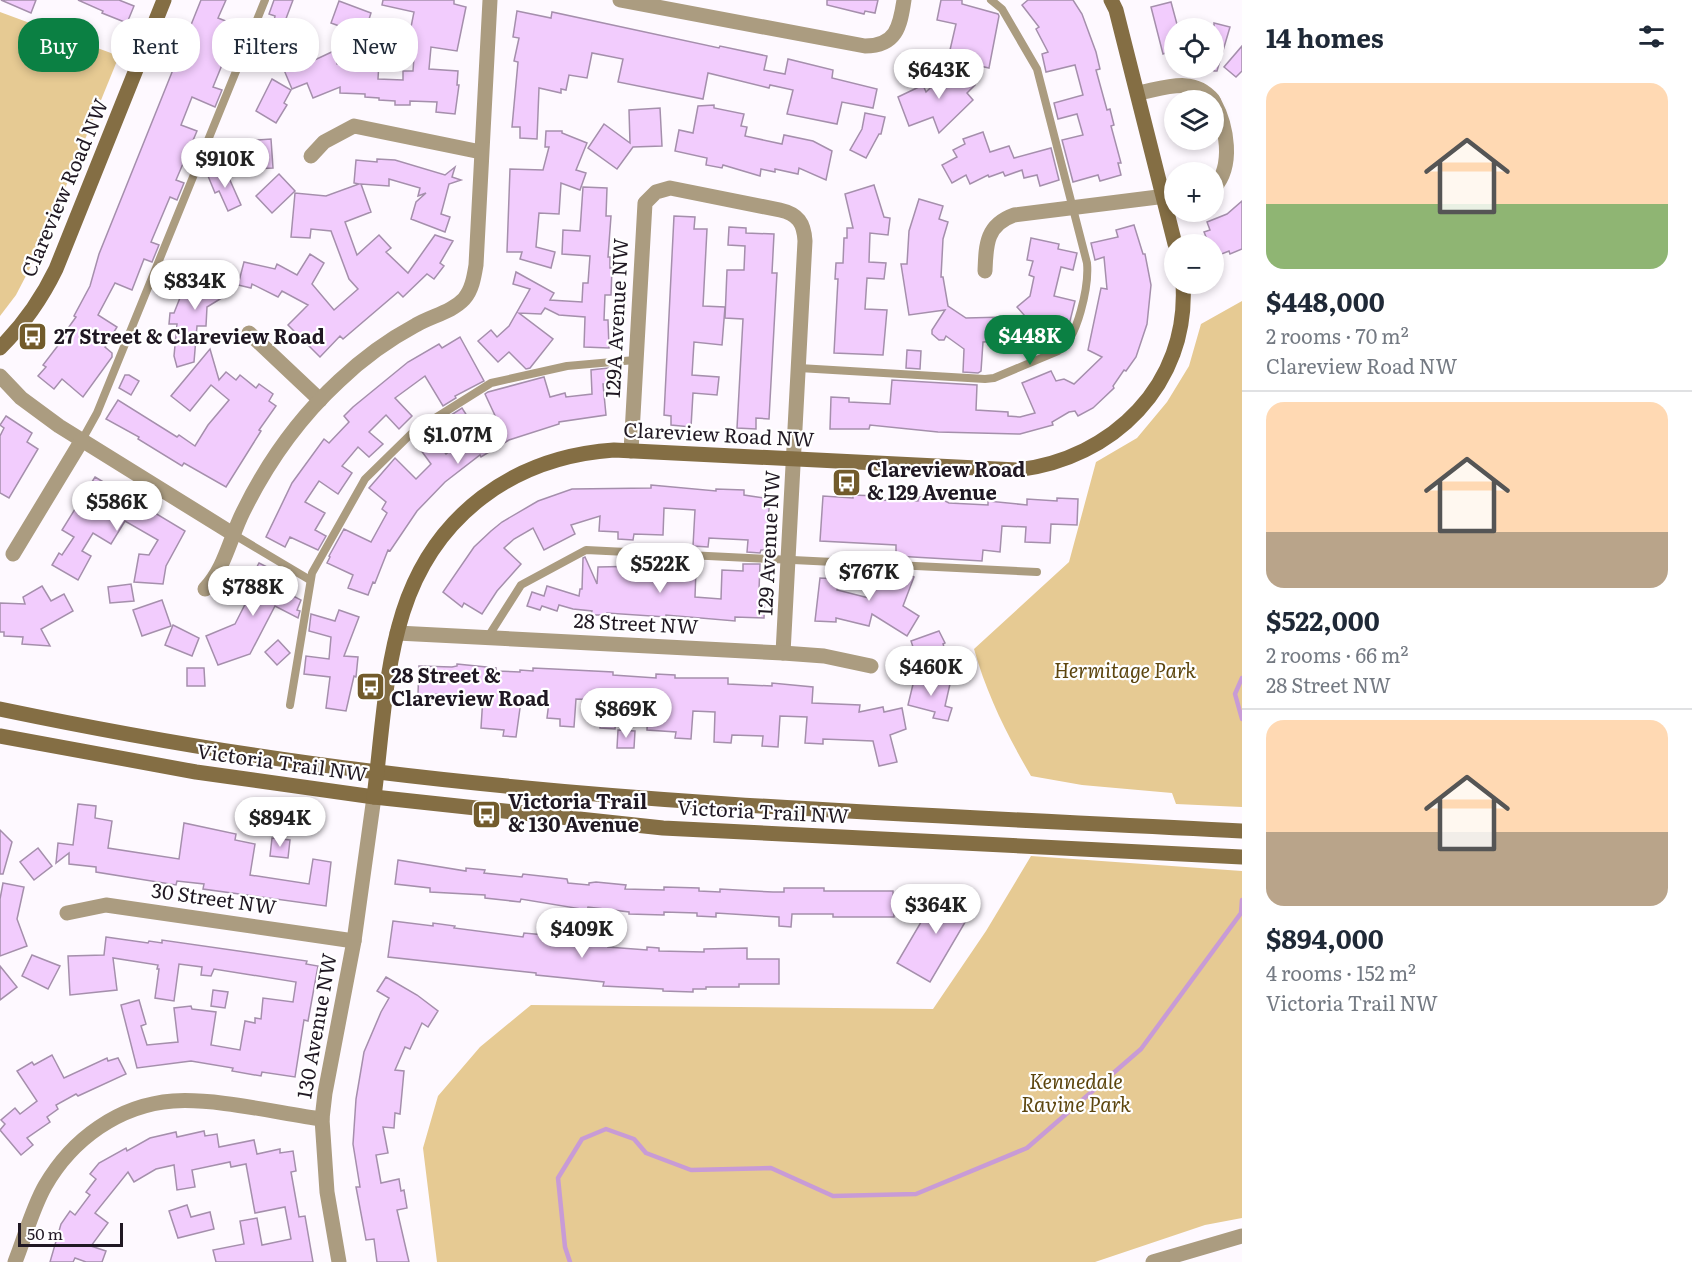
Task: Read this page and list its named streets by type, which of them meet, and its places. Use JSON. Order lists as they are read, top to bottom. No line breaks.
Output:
{"streets":{"main road":["Clareview Road NW","Victoria Trail NW"],"street":["129A Avenue NW","129 Avenue NW","28 Street NW","30 Street NW","130 Avenue NW"]},"crossings":[["Clareview Road NW","129A Avenue NW"],["Clareview Road NW","129 Avenue NW"],["Clareview Road NW","28 Street NW"],["Clareview Road NW","Victoria Trail NW"],["Clareview Road NW","130 Avenue NW"],["129A Avenue NW","129 Avenue NW"],["129 Avenue NW","28 Street NW"],["Victoria Trail NW","130 Avenue NW"],["30 Street NW","130 Avenue NW"]],"parks":["Hermitage Park","Kennedale Ravine Park"],"places":{"bus stop":["27 Street & Clareview Road","Clareview Road & 129 Avenue","28 Street & Clareview Road","Victoria Trail & 130 Avenue"]},"scale_bar":"50 m","page":{"heading":"14 homes","map_buttons":["+","−"],"chip":["Buy","Rent","Filters","New"],"price":["$643K","$910K","$834K","$448K","$1.07M","$586K","$522K","$767K","$788K","$460K","$869K","$894K","$364K","$409K"],"list":[{"name":"$448,000","note":"2 rooms · 70 m² · Clareview Road NW"},{"name":"$522,000","note":"2 rooms · 66 m² · 28 Street NW"},{"name":"$894,000","note":"4 rooms · 152 m² · Victoria Trail NW"}],"scale":"50 m"}}
